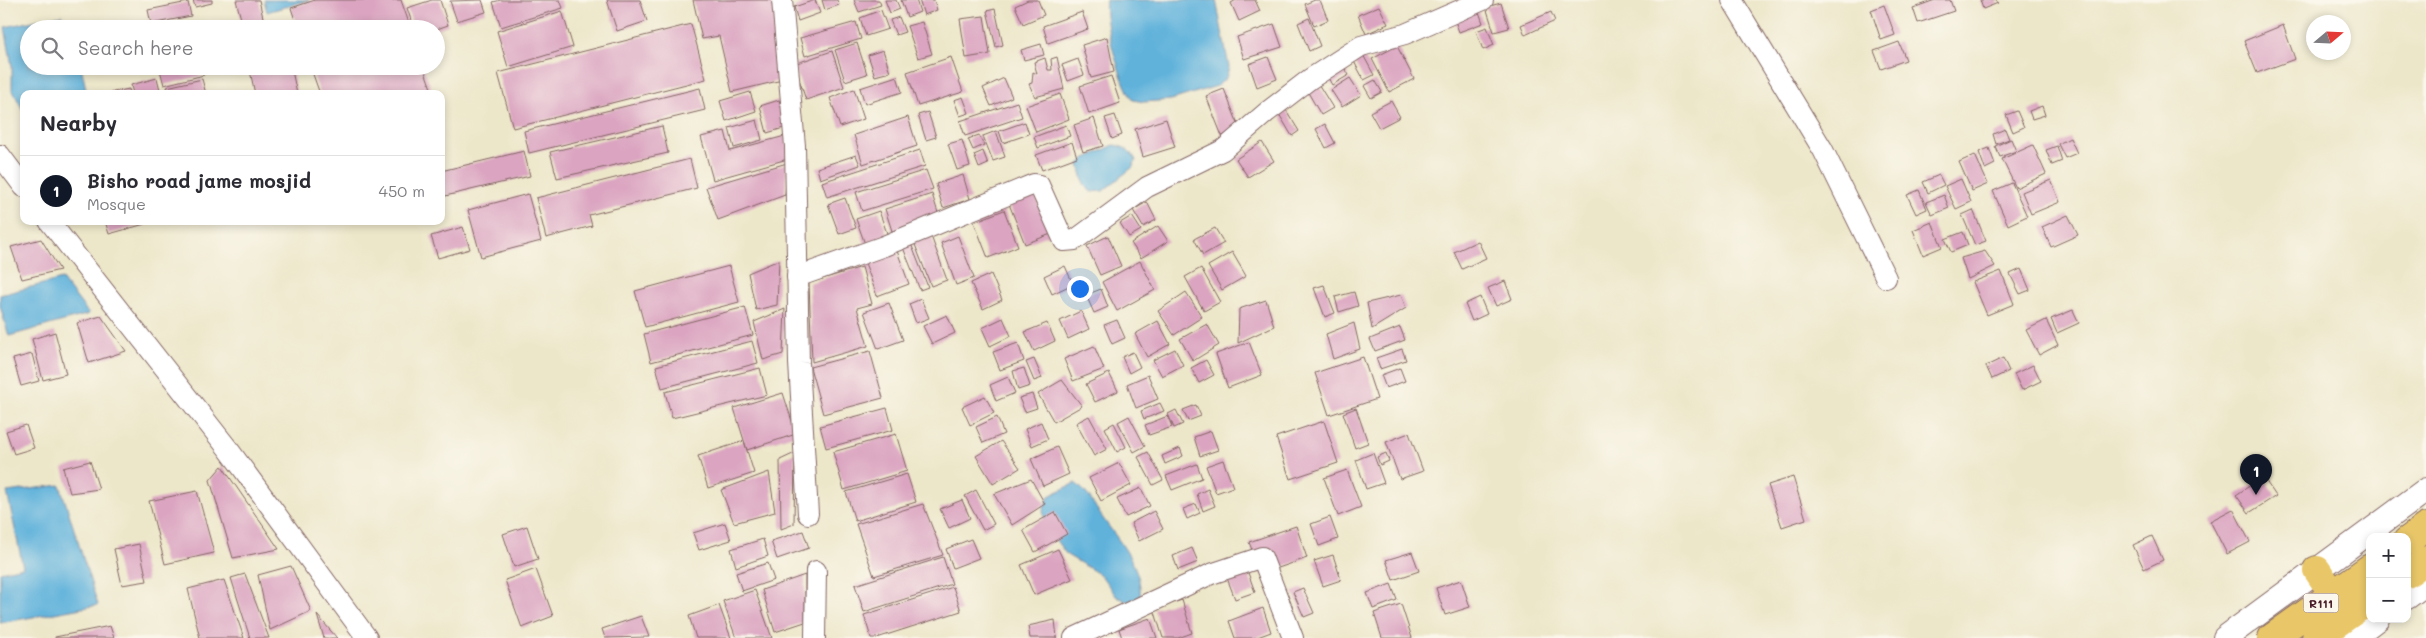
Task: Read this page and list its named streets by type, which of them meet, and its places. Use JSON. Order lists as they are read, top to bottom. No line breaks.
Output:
{"streets":{"main road":["R111"]},"north":"right","page":{"search":"Search here","heading":"Nearby","list":[{"mark":"1","name":"Bisho road jame mosjid","note":"Mosque","value":"450 m"}],"pins":"1","map_buttons":["+","−"]}}
